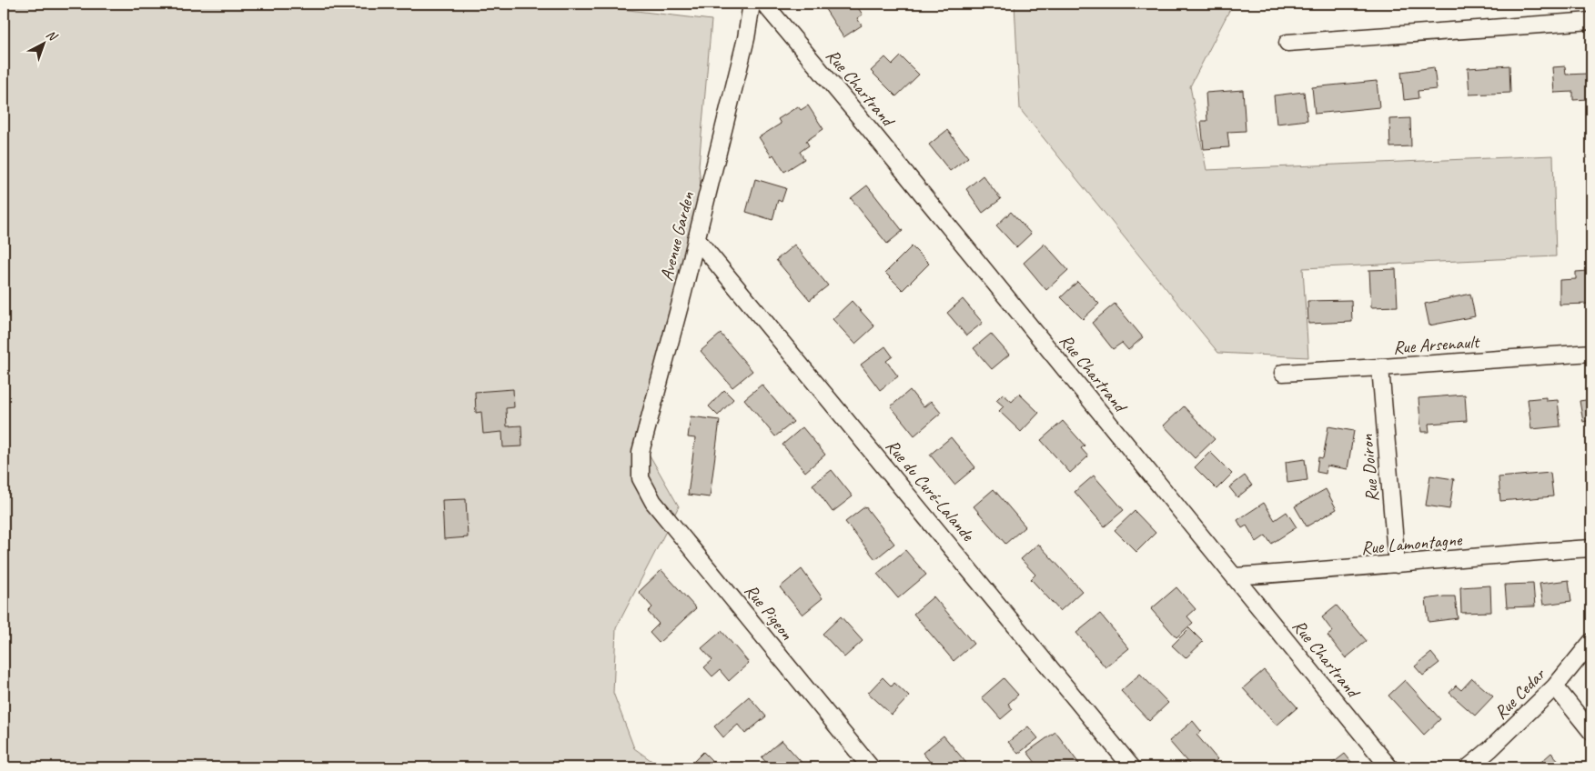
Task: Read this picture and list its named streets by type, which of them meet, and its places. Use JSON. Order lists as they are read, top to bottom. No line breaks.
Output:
{"streets":{"street":["Rue Chartrand","Avenue Garden","Rue Arsenault","Rue Doiron","Rue du Curé-Lalande","Rue Lamontagne","Rue Pigeon","Rue Cedar"]},"crossings":[["Rue Chartrand","Rue Lamontagne"],["Avenue Garden","Rue du Curé-Lalande"],["Avenue Garden","Rue Pigeon"],["Rue Arsenault","Rue Doiron"],["Rue Doiron","Rue Lamontagne"]],"north":"top right"}
